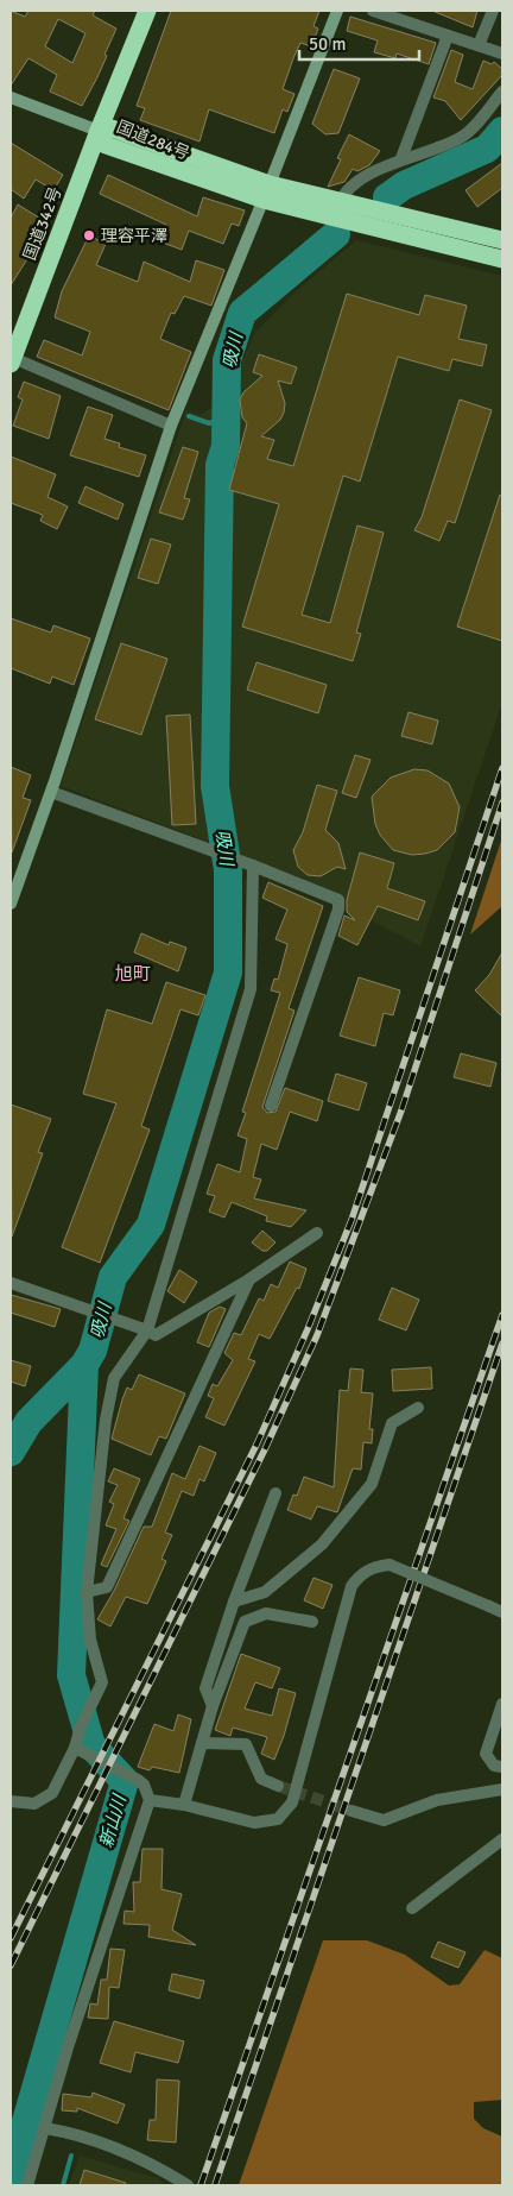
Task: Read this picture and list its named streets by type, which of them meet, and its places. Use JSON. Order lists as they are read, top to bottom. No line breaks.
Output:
{"streets":{"highway":["国道284号","国道342号"]},"crossings":[["国道284号","国道342号"]],"districts":["旭町"],"water":["吸川","新山川"],"places":["理容平澤"],"scale_bar":"50 m"}
